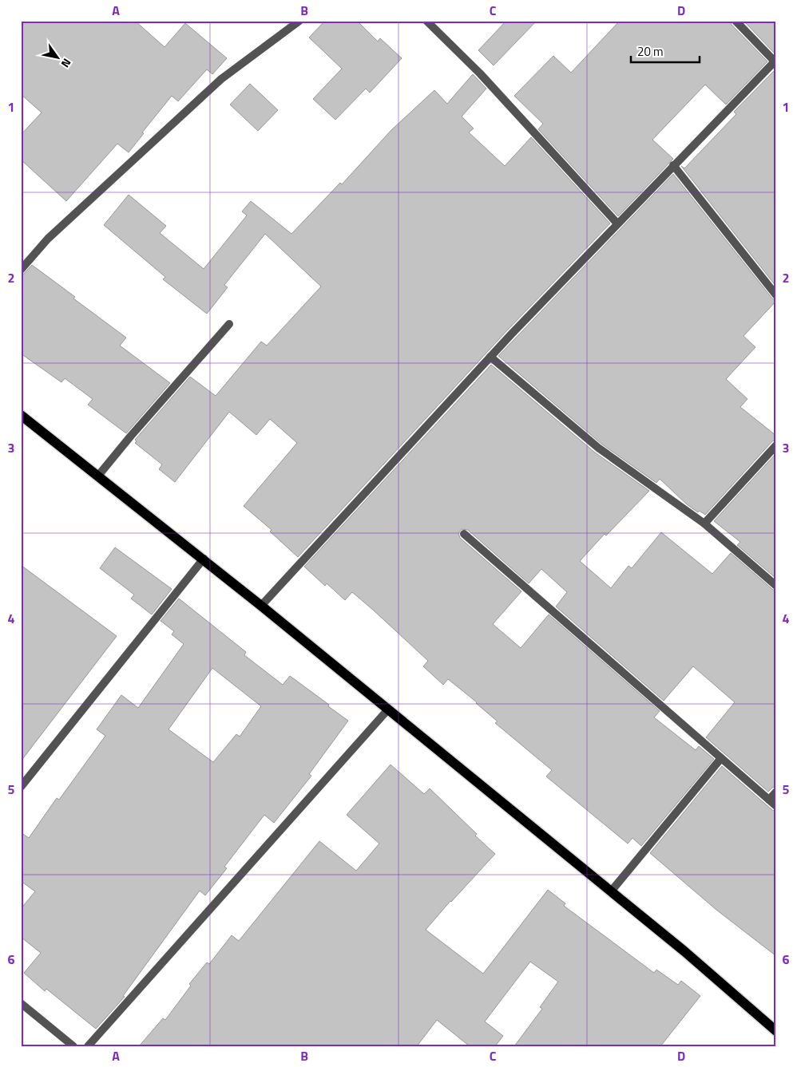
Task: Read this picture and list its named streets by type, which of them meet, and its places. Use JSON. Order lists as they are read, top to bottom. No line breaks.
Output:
{"scale_bar":"20 m","north":"bottom right","grid":{"columns":["A","B","C","D"],"rows":["1","2","3","4","5","6"]}}
